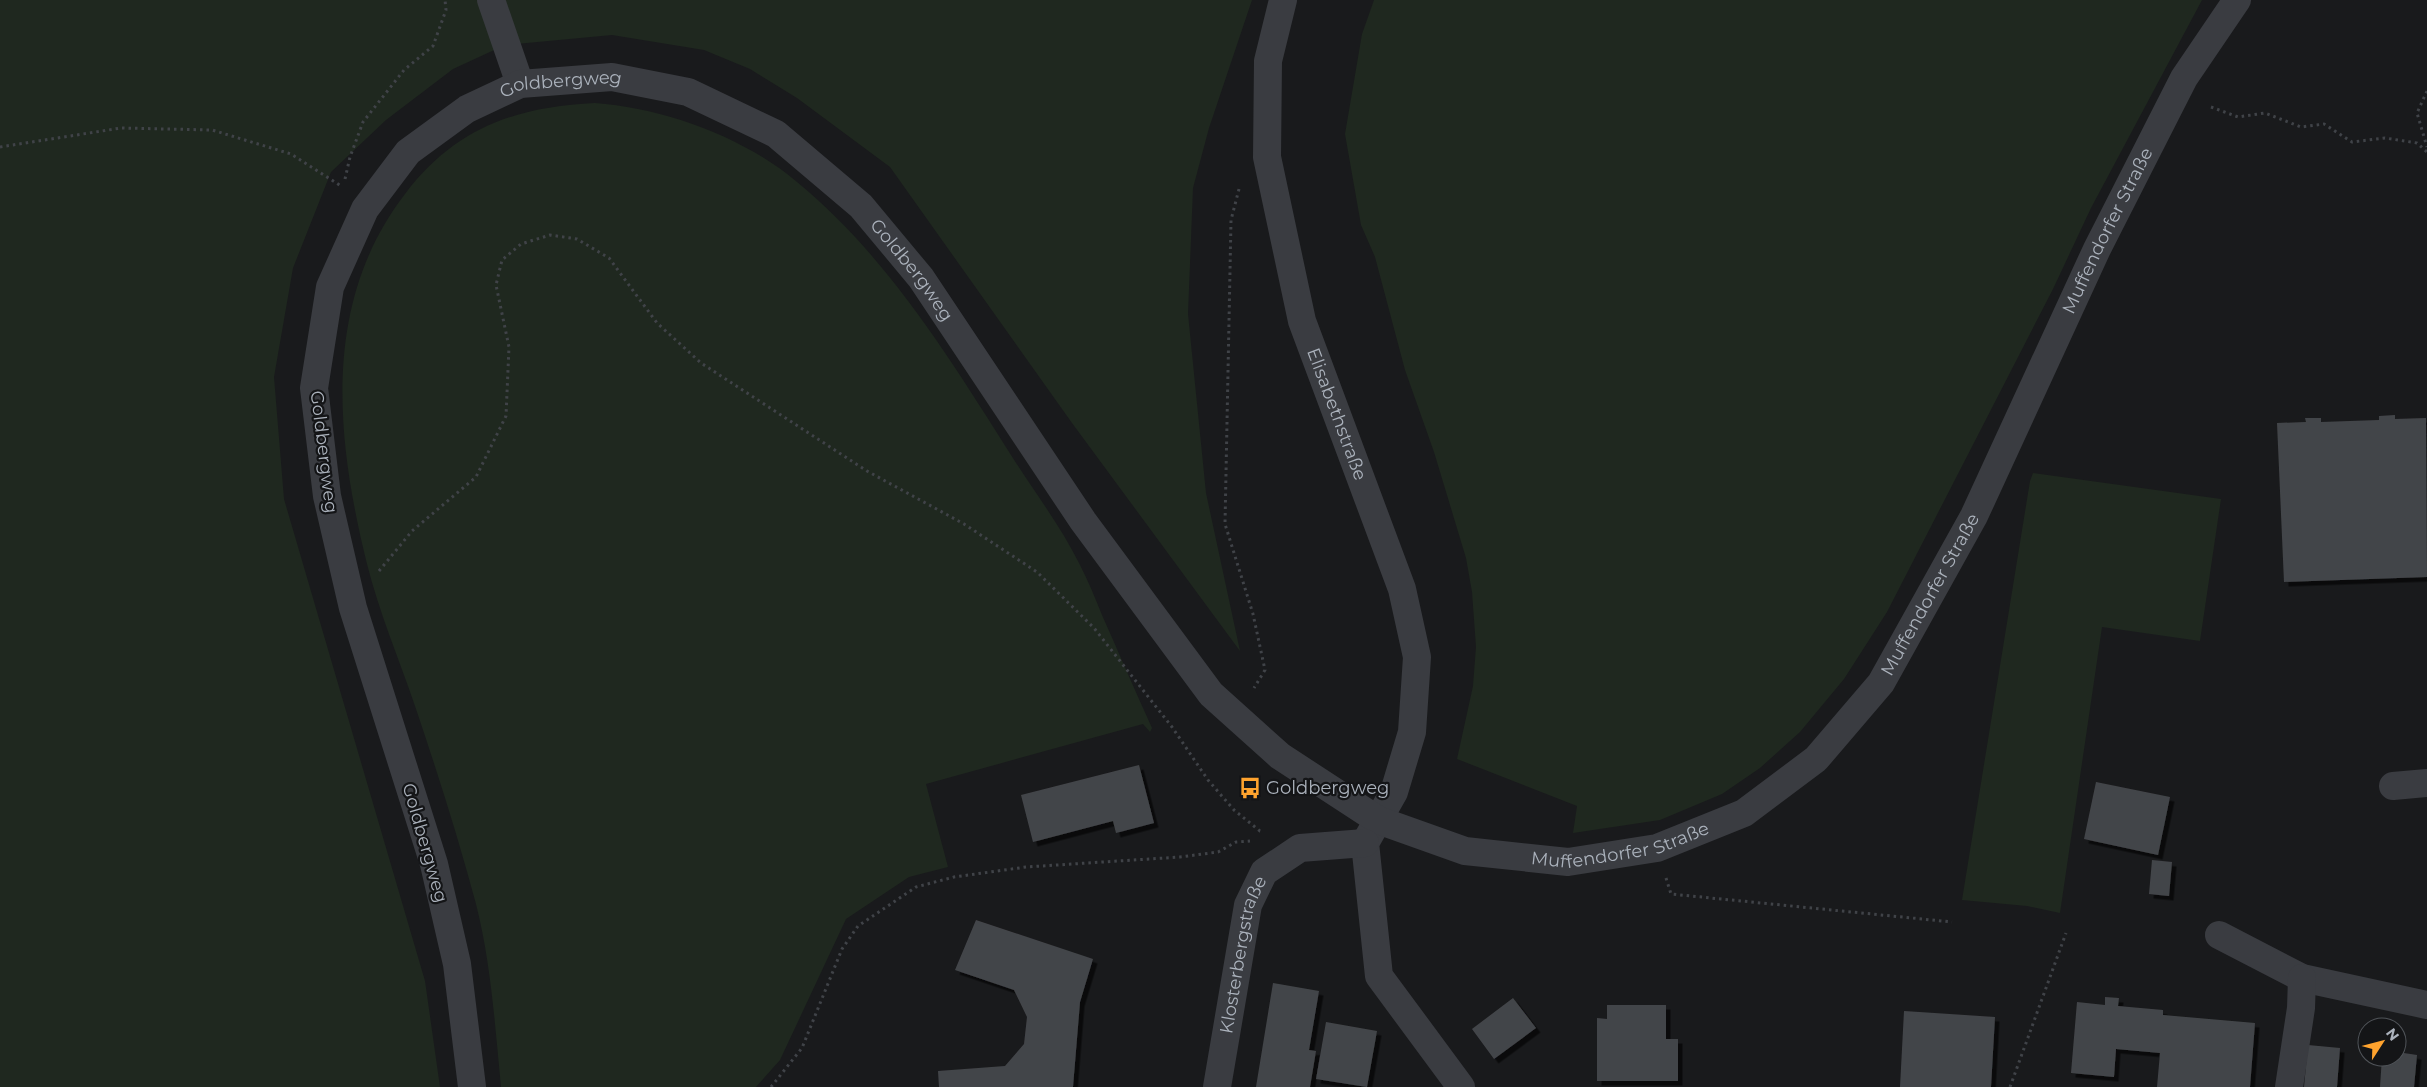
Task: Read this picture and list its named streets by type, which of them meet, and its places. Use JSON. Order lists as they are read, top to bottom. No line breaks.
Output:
{"streets":{"street":["Goldbergweg","Muffendorfer Straße","Elisabethstraße","Klosterbergstraße"]},"crossings":[["Goldbergweg","Muffendorfer Straße"],["Goldbergweg","Elisabethstraße"],["Muffendorfer Straße","Elisabethstraße"]],"places":{"bus stop":["Goldbergweg"]},"north":"top right"}
